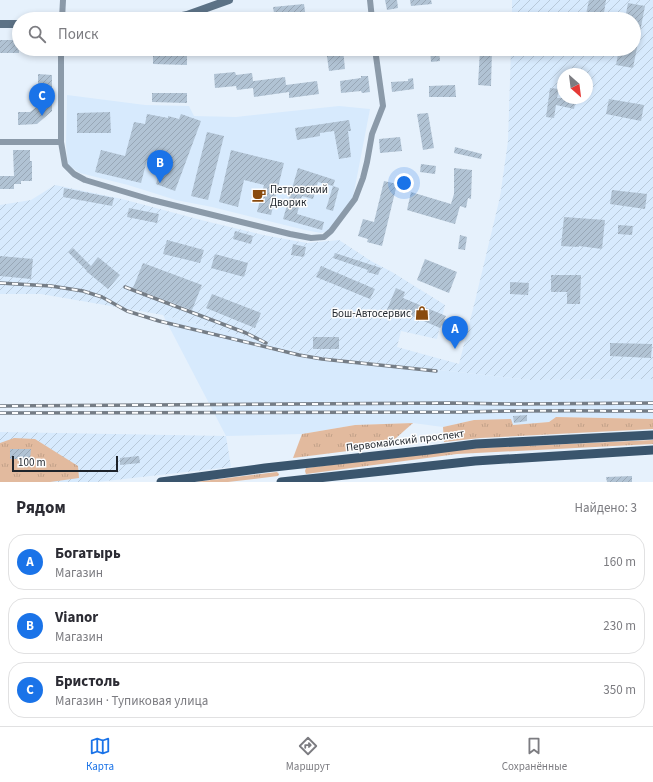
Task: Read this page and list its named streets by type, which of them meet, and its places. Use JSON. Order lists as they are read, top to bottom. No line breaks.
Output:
{"streets":{"main road":["Первомайский проспект"]},"places":{"cafe":["Петровский Дворик"],"shop":["Бош-Автосервис"]},"scale_bar":"100 m","north":"bottom right","page":{"search":"Поиск","pins":["C","B","A"],"scale":"100 m","heading":["Рядом","Найдено: 3"],"list":[{"mark":"A","name":"Богатырь","note":"Магазин","value":"160 m"},{"mark":"B","name":"Vianor","note":"Магазин","value":"230 m"},{"mark":"C","name":"Бристоль","note":"Магазин · Тупиковая улица","value":"350 m"}],"nav":["Карта","Маршрут","Сохранённые"]}}
